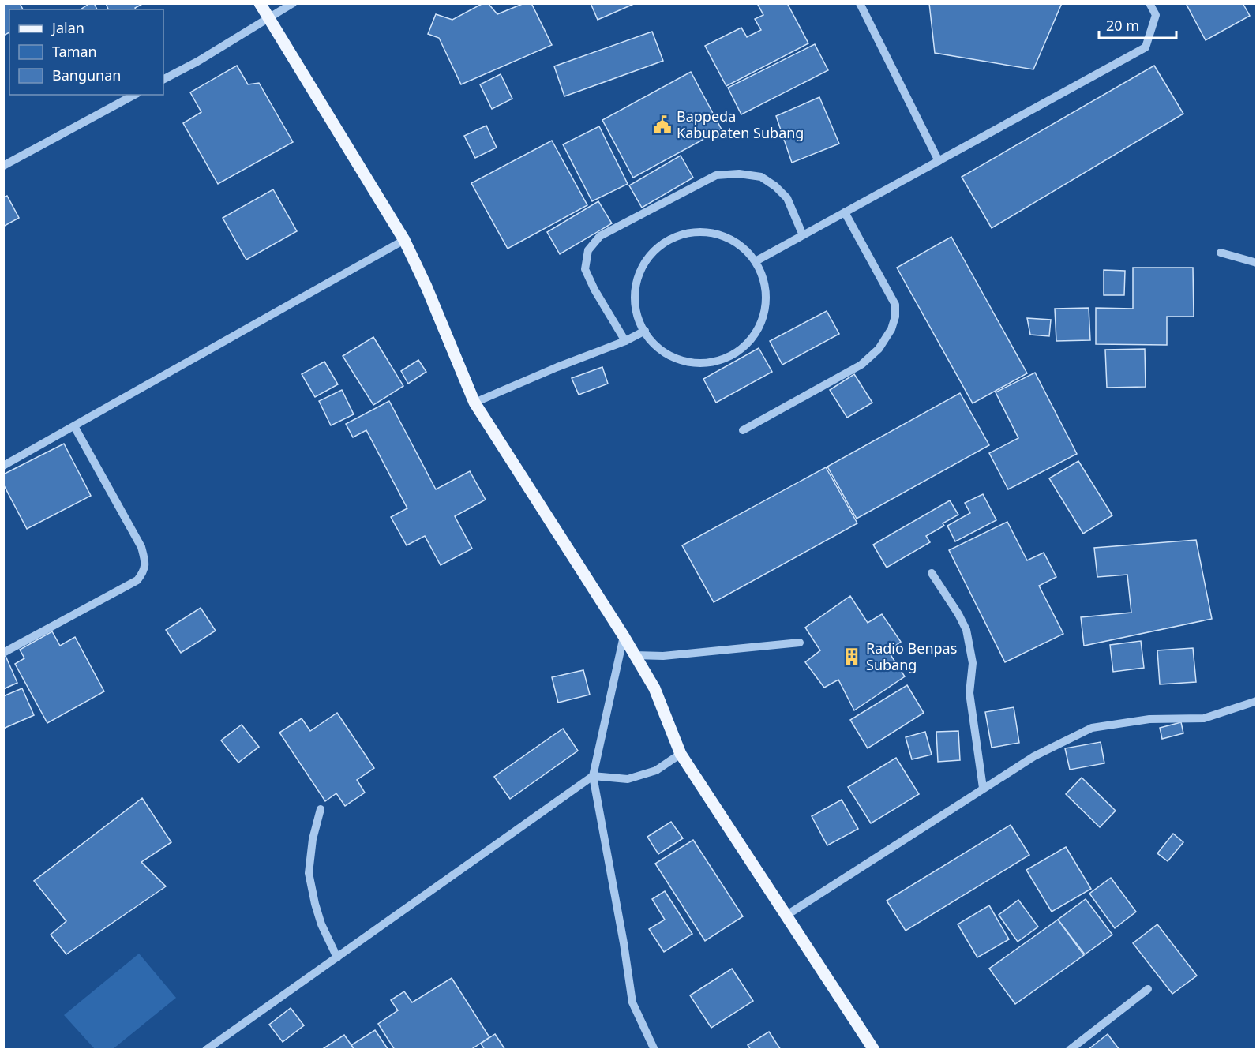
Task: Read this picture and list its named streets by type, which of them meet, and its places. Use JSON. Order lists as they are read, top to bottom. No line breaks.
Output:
{"places":{"public building":["Bappeda Kabupaten Subang"],"building":["Radio Benpas Subang"]},"legend":["Jalan","Taman","Bangunan"],"scale_bar":"20 m"}
